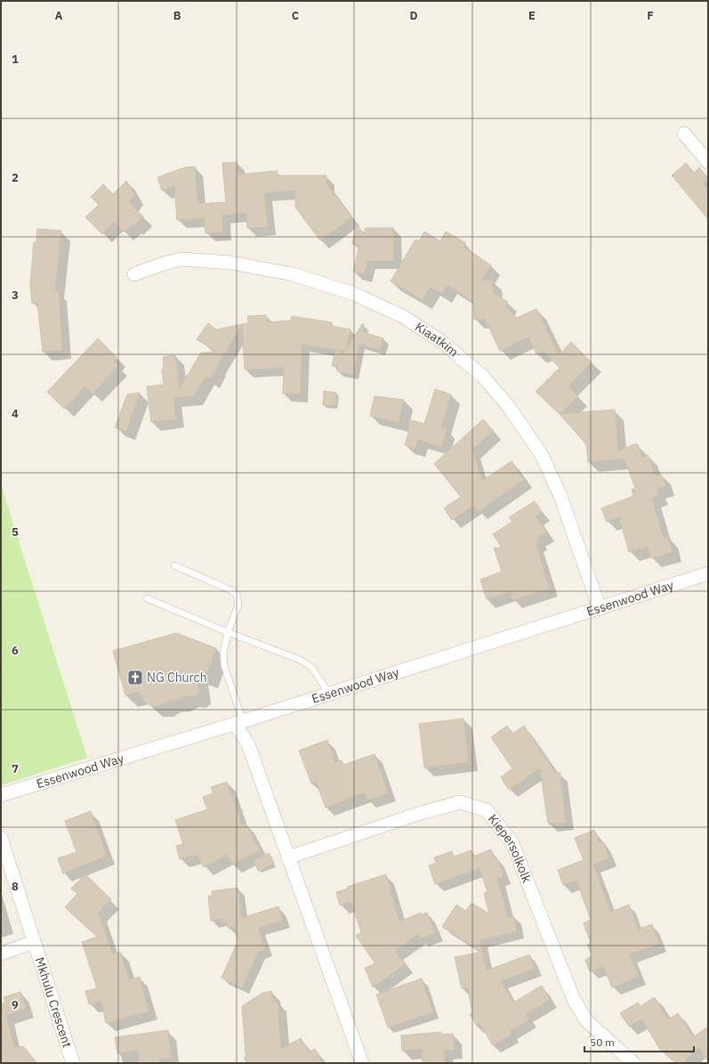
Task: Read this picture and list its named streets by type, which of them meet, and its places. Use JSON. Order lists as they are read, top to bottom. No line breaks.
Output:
{"streets":{"street":["Kiaatkim","Essenwood Way","Kiepersolkolk","Mkhulu Crescent"]},"crossings":[["Kiaatkim","Essenwood Way"]],"places":{"church":["NG Church"]},"scale_bar":"50 m","grid":{"columns":["A","B","C","D","E","F"],"rows":["1","2","3","4","5","6","7","8","9"]}}
